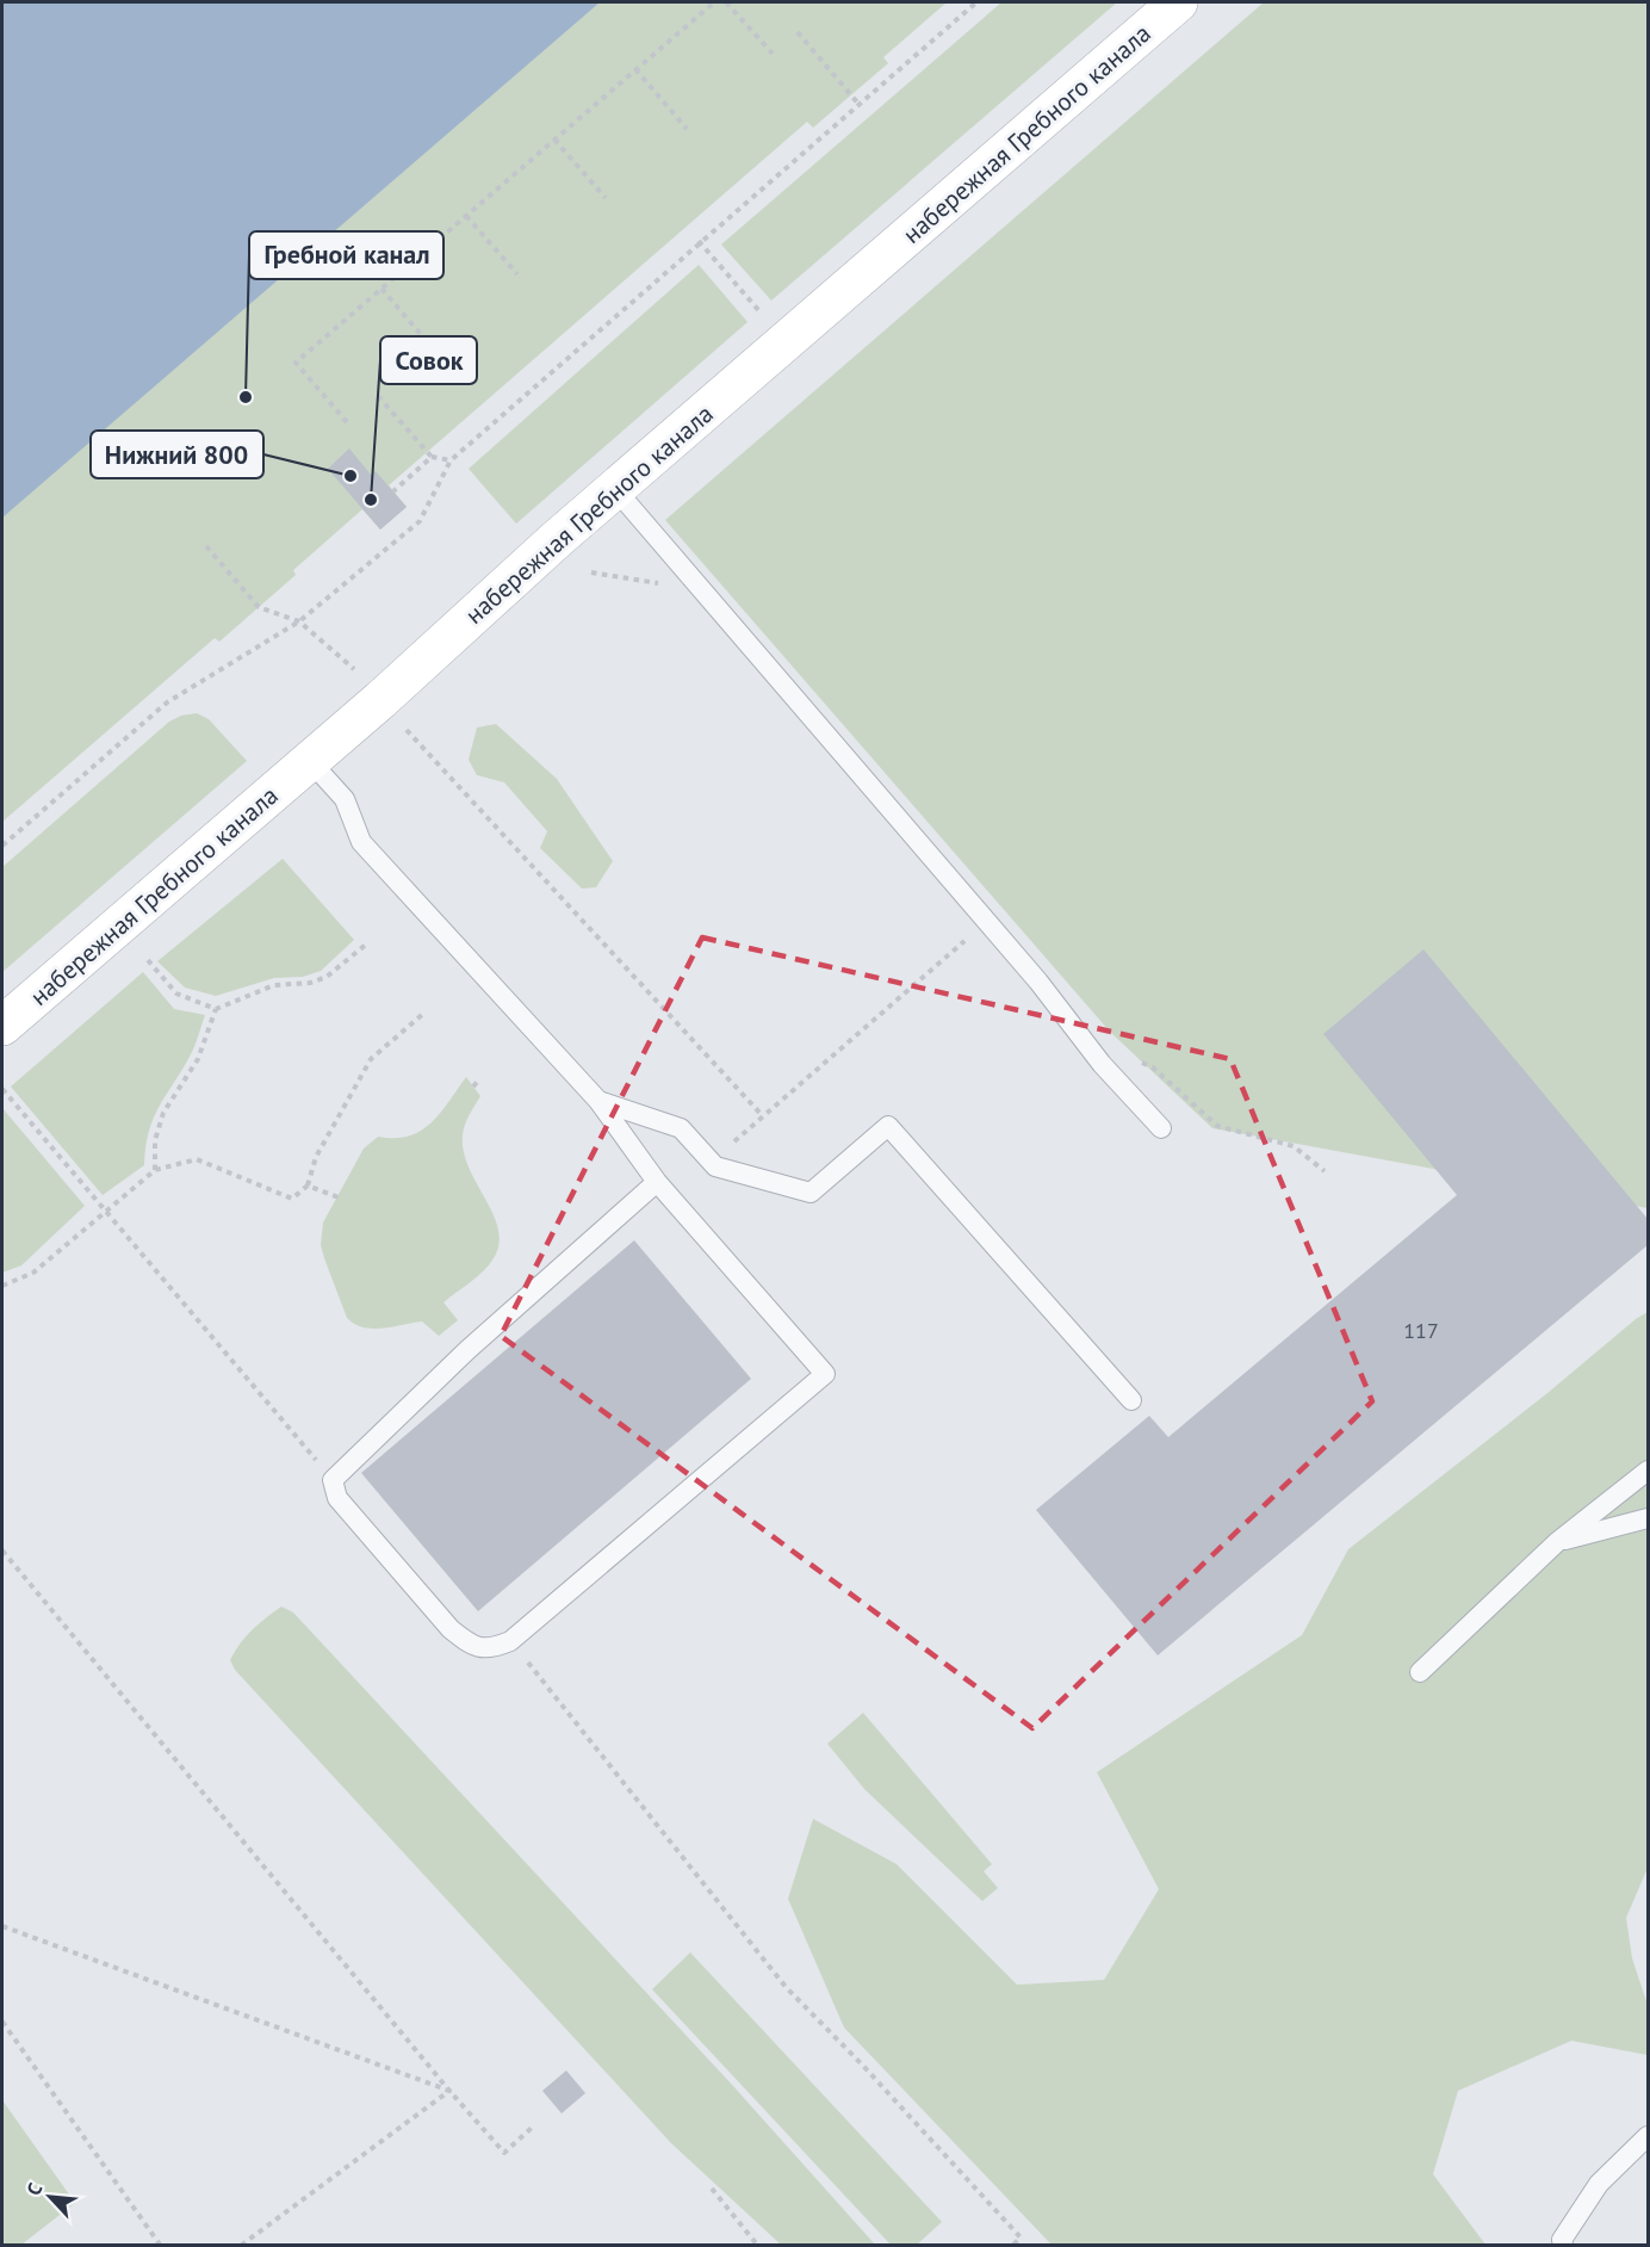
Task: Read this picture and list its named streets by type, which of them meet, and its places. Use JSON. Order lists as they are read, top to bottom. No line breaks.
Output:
{"streets":{"street":["набережная Гребного канала"]},"places":["Гребной канал","Нижний 800","Совок"],"house_numbers":["117"],"north":"top left"}
